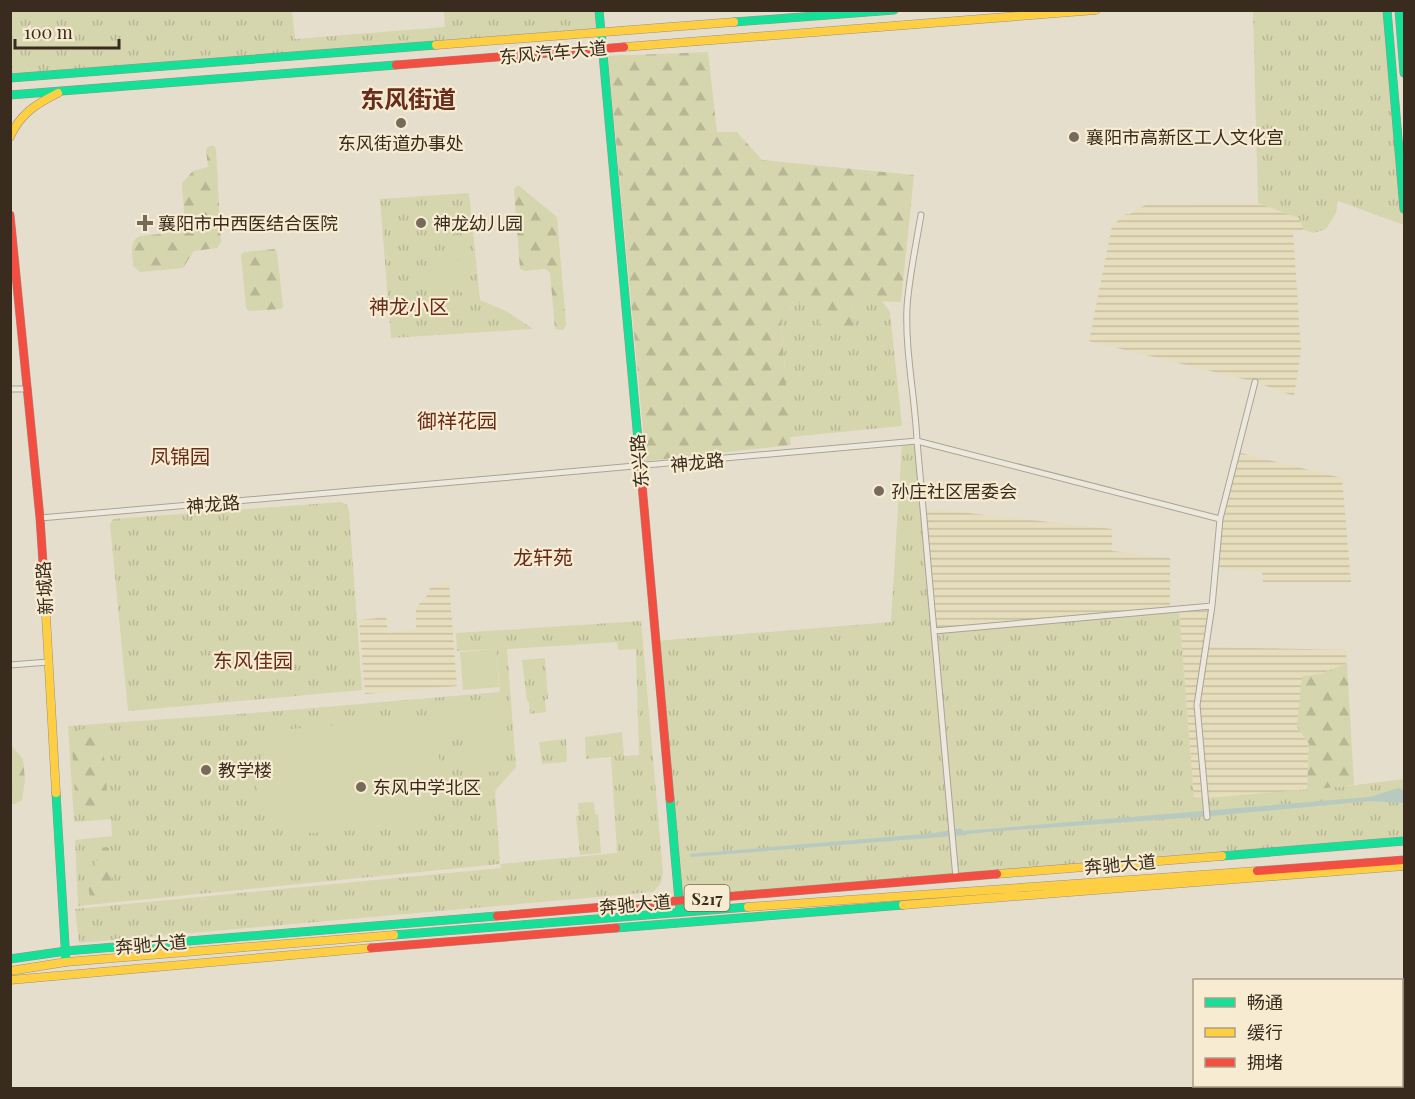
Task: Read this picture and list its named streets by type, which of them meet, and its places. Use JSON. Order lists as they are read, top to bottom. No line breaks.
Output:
{"streets":{"main road":["东风汽车大道","东兴路","新城路","奔驰大道","S217"],"street":["神龙路"]},"crossings":[["东风汽车大道","东兴路"],["东兴路","神龙路"],["东兴路","奔驰大道"],["神龙路","新城路"],["新城路","奔驰大道"]],"districts":["东风街道","神龙小区","御祥花园","凤锦园","龙轩苑","东风佳园"],"places":{"other":["东风街道办事处","襄阳市高新区工人文化宫","神龙幼儿园","孙庄社区居委会","教学楼","东风中学北区"],"health":["襄阳市中西医结合医院"]},"legend":["畅通","缓行","拥堵"],"scale_bar":"100 m"}
